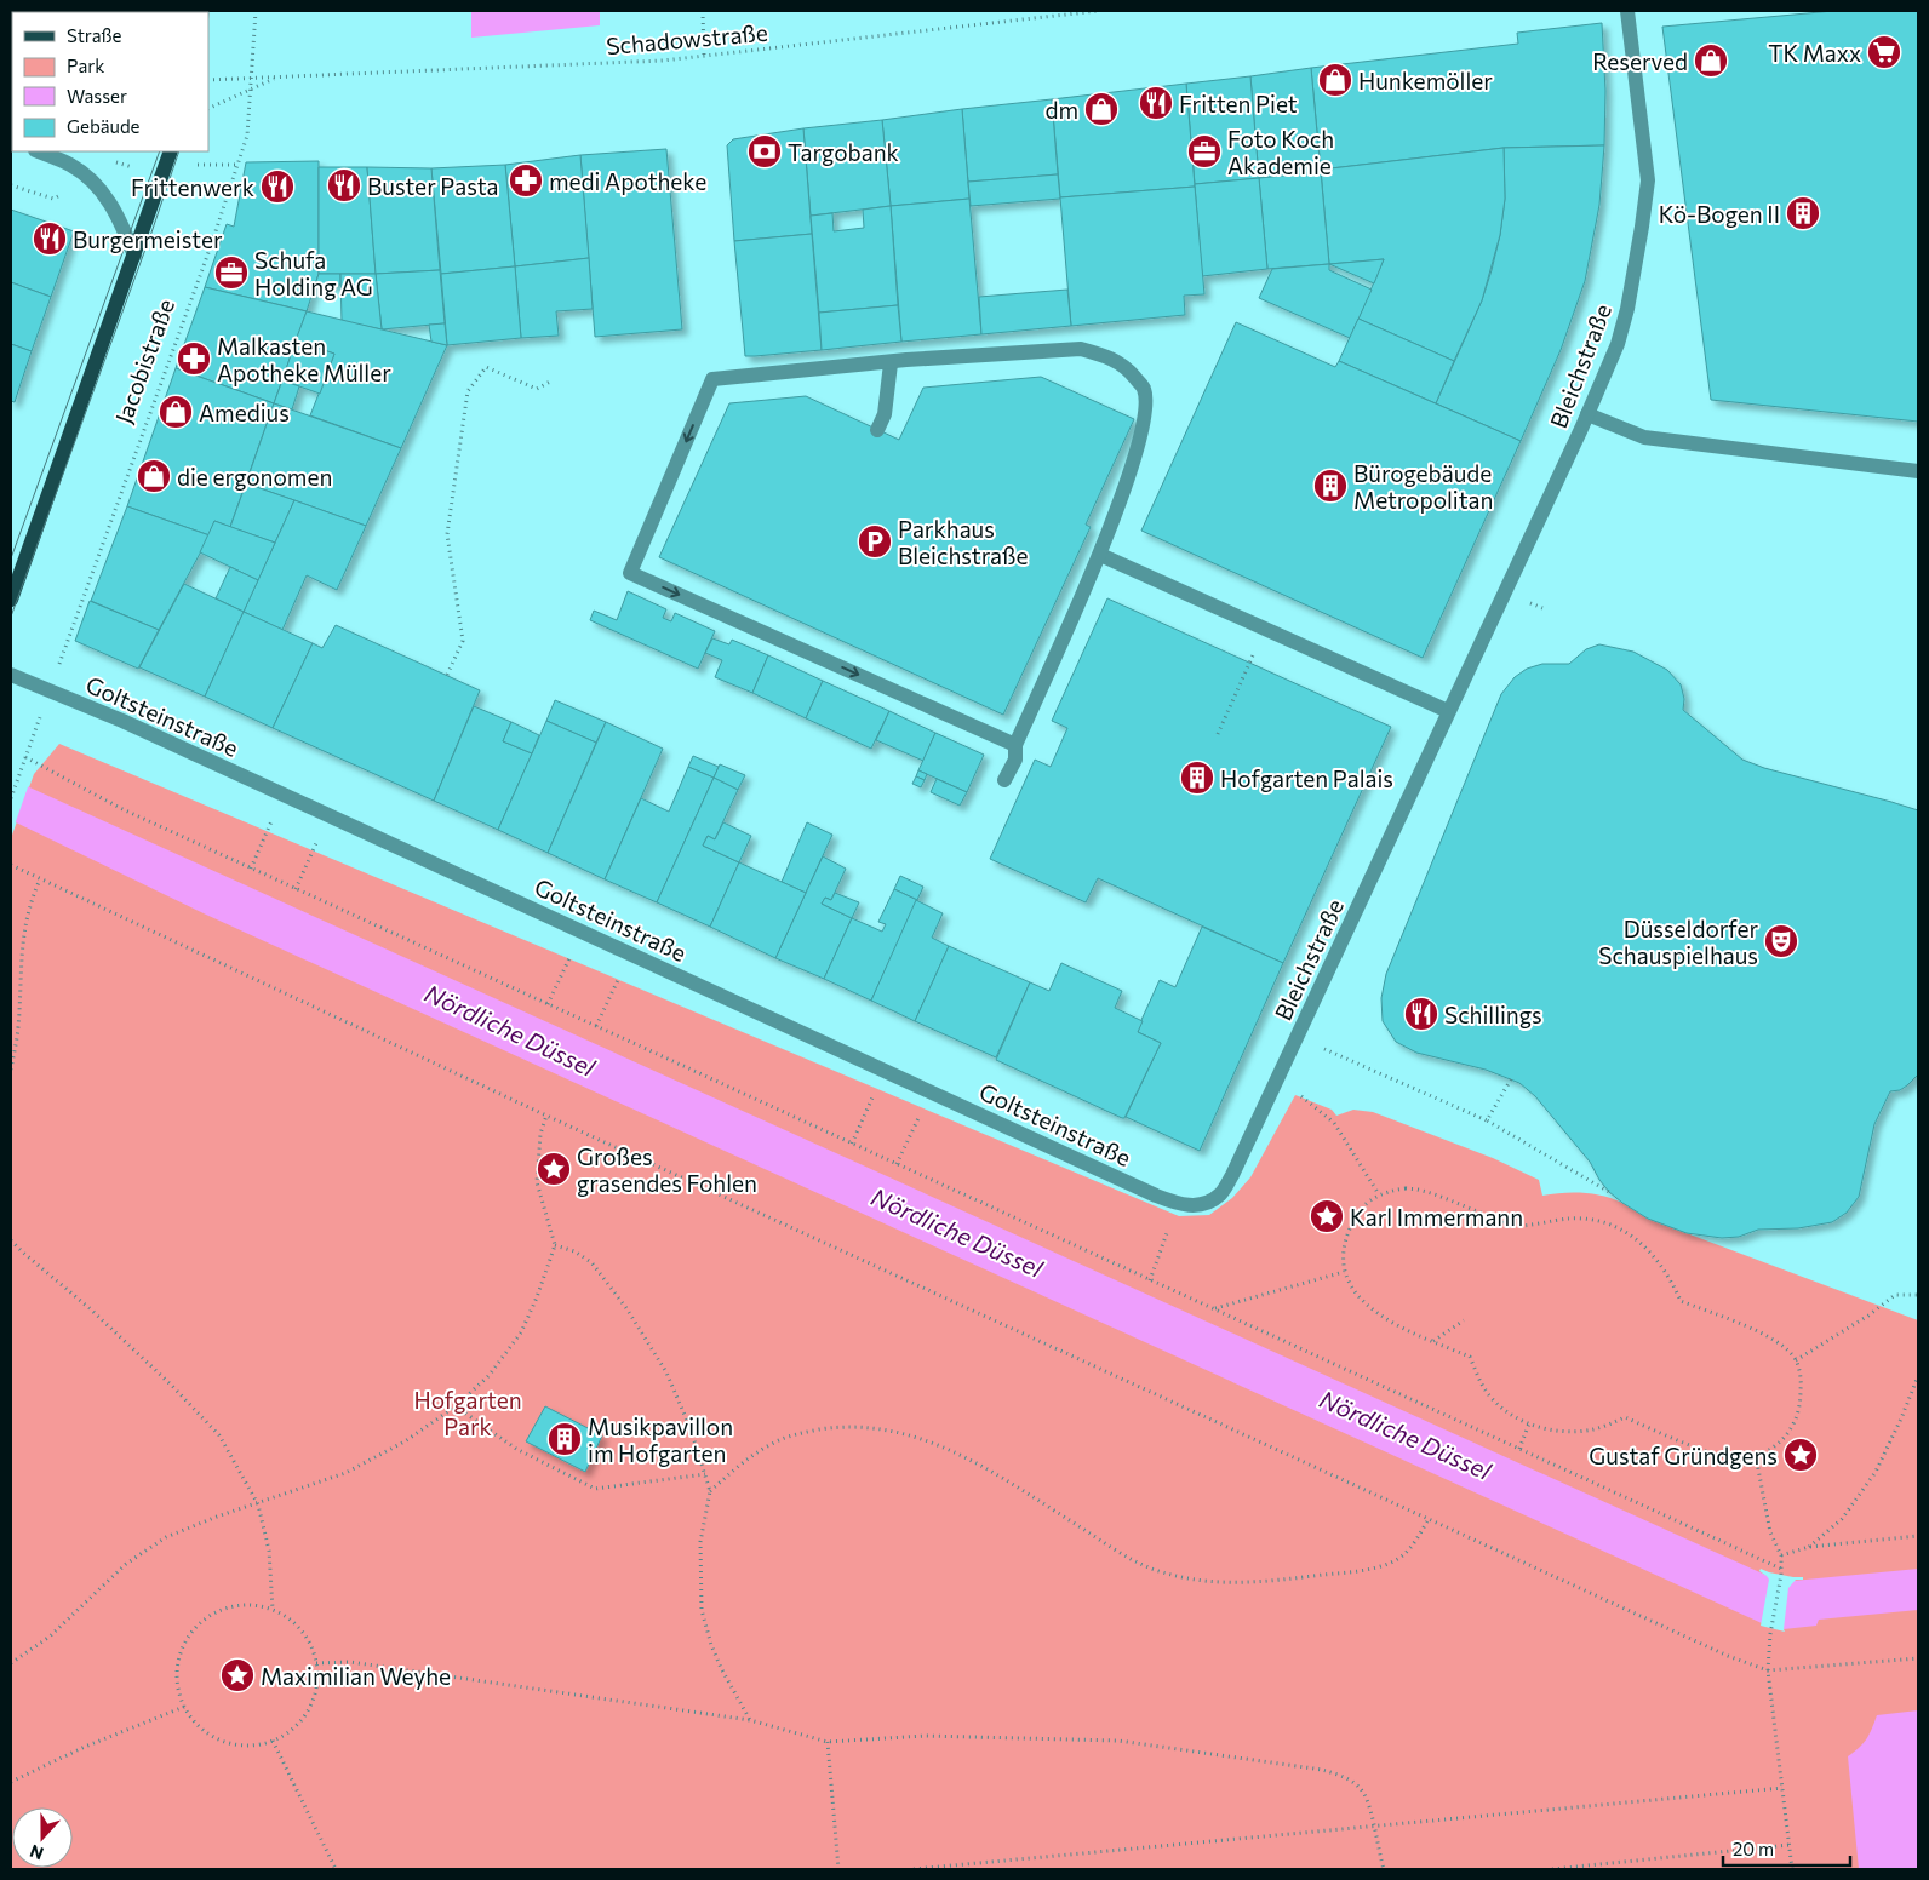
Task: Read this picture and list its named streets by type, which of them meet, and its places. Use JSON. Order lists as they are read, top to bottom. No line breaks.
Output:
{"streets":{"main road":["Jacobistraße"],"street":["Bleichstraße","Goltsteinstraße"],"path":["Schadowstraße"]},"crossings":[["Schadowstraße","Jacobistraße"],["Bleichstraße","Goltsteinstraße"]],"water":["Nördliche Düssel"],"parks":["Hofgarten Park"],"places":{"supermarket":["TK Maxx"],"shop":["Reserved","Hunkemöller","dm","Amedius","die ergonomen"],"restaurant":["Fritten Piet","Buster Pasta","Frittenwerk","Burgermeister","Schillings"],"bank":["Targobank"],"office":["Foto Koch Akademie","Schufa Holding AG"],"pharmacy":["medi Apotheke","Malkasten Apotheke Müller"],"building":["Kö-Bogen II","Bürogebäude Metropolitan","Hofgarten Palais","Musikpavillon im Hofgarten"],"parking":["Parkhaus Bleichstraße"],"theatre":["Düsseldorfer Schauspielhaus"],"place":["Großes grasendes Fohlen","Karl Immermann","Gustaf Gründgens","Maximilian Weyhe"]},"legend":["Straße","Park","Wasser","Gebäude"],"scale_bar":"20 m","north":"bottom"}
